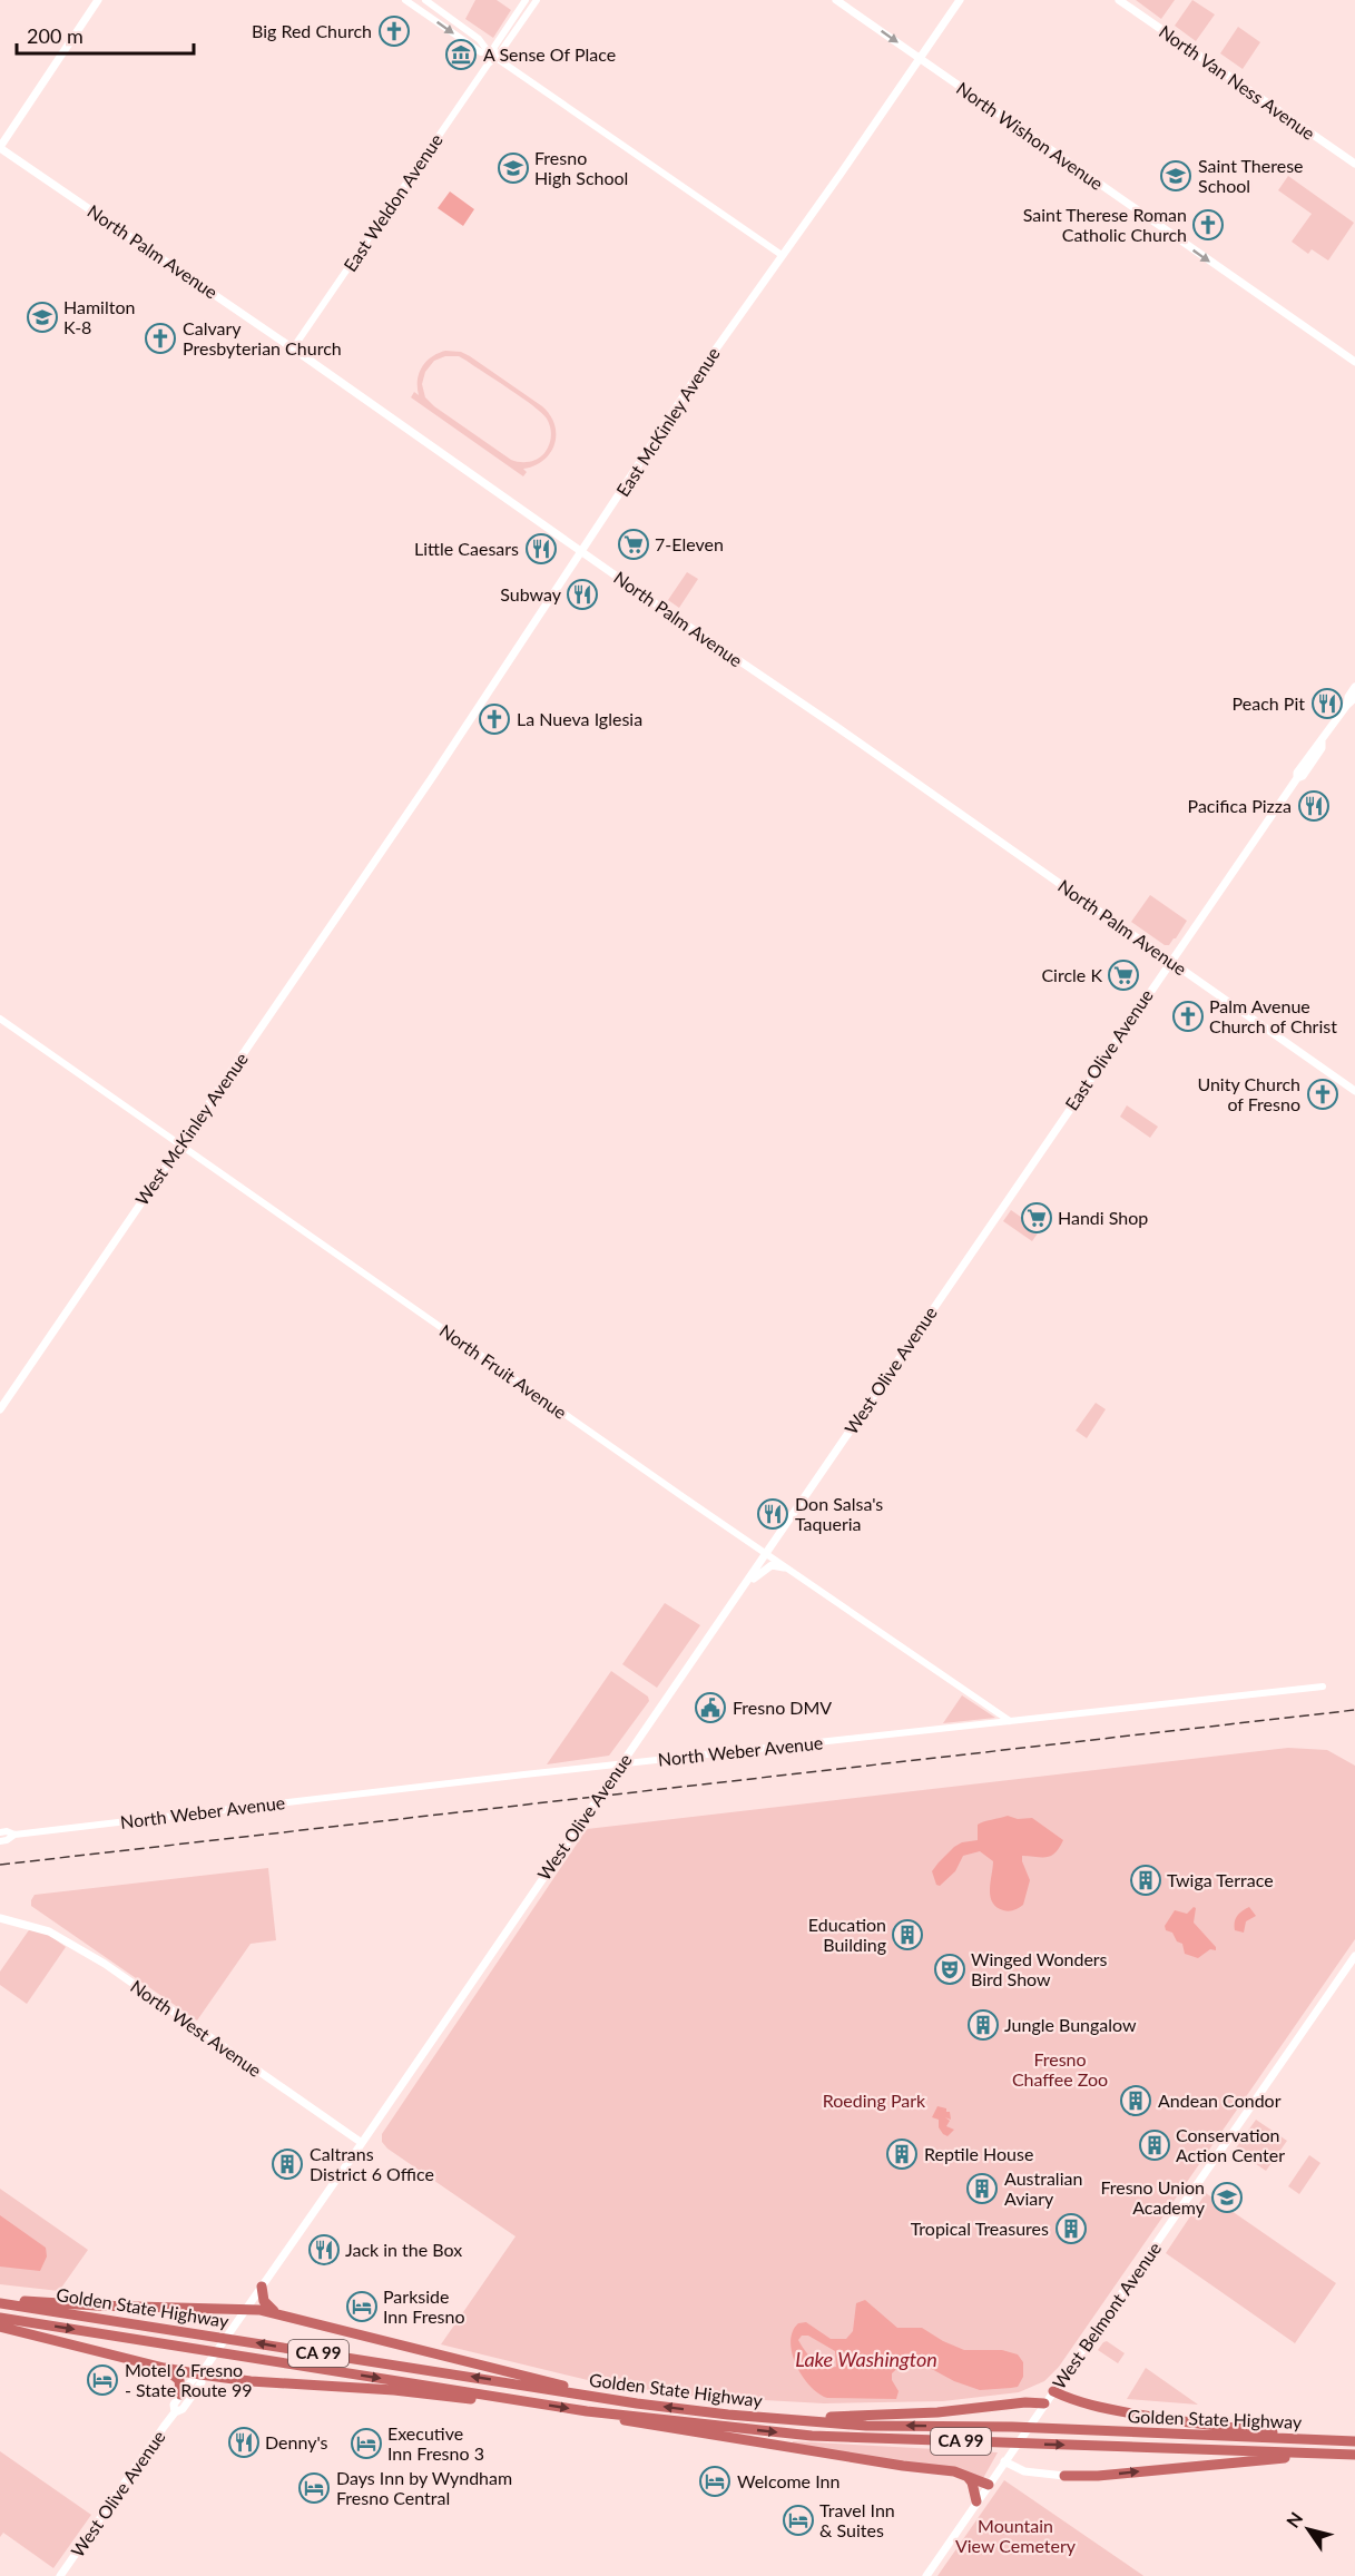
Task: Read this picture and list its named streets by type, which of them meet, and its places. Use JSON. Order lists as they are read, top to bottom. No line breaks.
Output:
{"streets":{"highway":["Golden State Highway","CA 99"],"main road":["North Van Ness Avenue","North Wishon Avenue","North Palm Avenue","East McKinley Avenue","East Olive Avenue","West McKinley Avenue","West Olive Avenue","North West Avenue","West Belmont Avenue"],"street":["East Weldon Avenue","North Fruit Avenue","North Weber Avenue"]},"crossings":[["North Wishon Avenue","East McKinley Avenue"],["East Weldon Avenue","North Palm Avenue"],["North Palm Avenue","East McKinley Avenue"],["North Palm Avenue","East Olive Avenue"],["East McKinley Avenue","West McKinley Avenue"],["East Olive Avenue","West Olive Avenue"],["West McKinley Avenue","North Fruit Avenue"],["West Olive Avenue","North Fruit Avenue"],["West Olive Avenue","North Weber Avenue"],["West Olive Avenue","North West Avenue"],["North Fruit Avenue","North Weber Avenue"]],"one_way":["North Wishon Avenue"],"water":["Lake Washington"],"parks":["Fresno Chaffee Zoo","Roeding Park","Mountain View Cemetery"],"places":{"church":["Big Red Church","Saint Therese Roman Catholic Church","Calvary Presbyterian Church","La Nueva Iglesia","Palm Avenue Church of Christ","Unity Church of Fresno"],"museum":["A Sense Of Place"],"school or university":["Fresno High School","Saint Therese School","Hamilton K-8","Fresno Union Academy"],"supermarket":["7-Eleven","Circle K","Handi Shop"],"restaurant":["Little Caesars","Subway","Peach Pit","Pacifica Pizza","Don Salsa's Taqueria","Jack in the Box","Denny's"],"public building":["Fresno DMV"],"building":["Twiga Terrace","Education Building","Jungle Bungalow","Andean Condor","Conservation Action Center","Reptile House","Caltrans District 6 Office","Australian Aviary","Tropical Treasures"],"theatre":["Winged Wonders Bird Show"],"hotel":["Parkside Inn Fresno","Motel 6 Fresno - State Route 99","Executive Inn Fresno 3","Welcome Inn","Days Inn by Wyndham Fresno Central","Travel Inn & Suites"]},"scale_bar":"200 m","north":"top left"}
